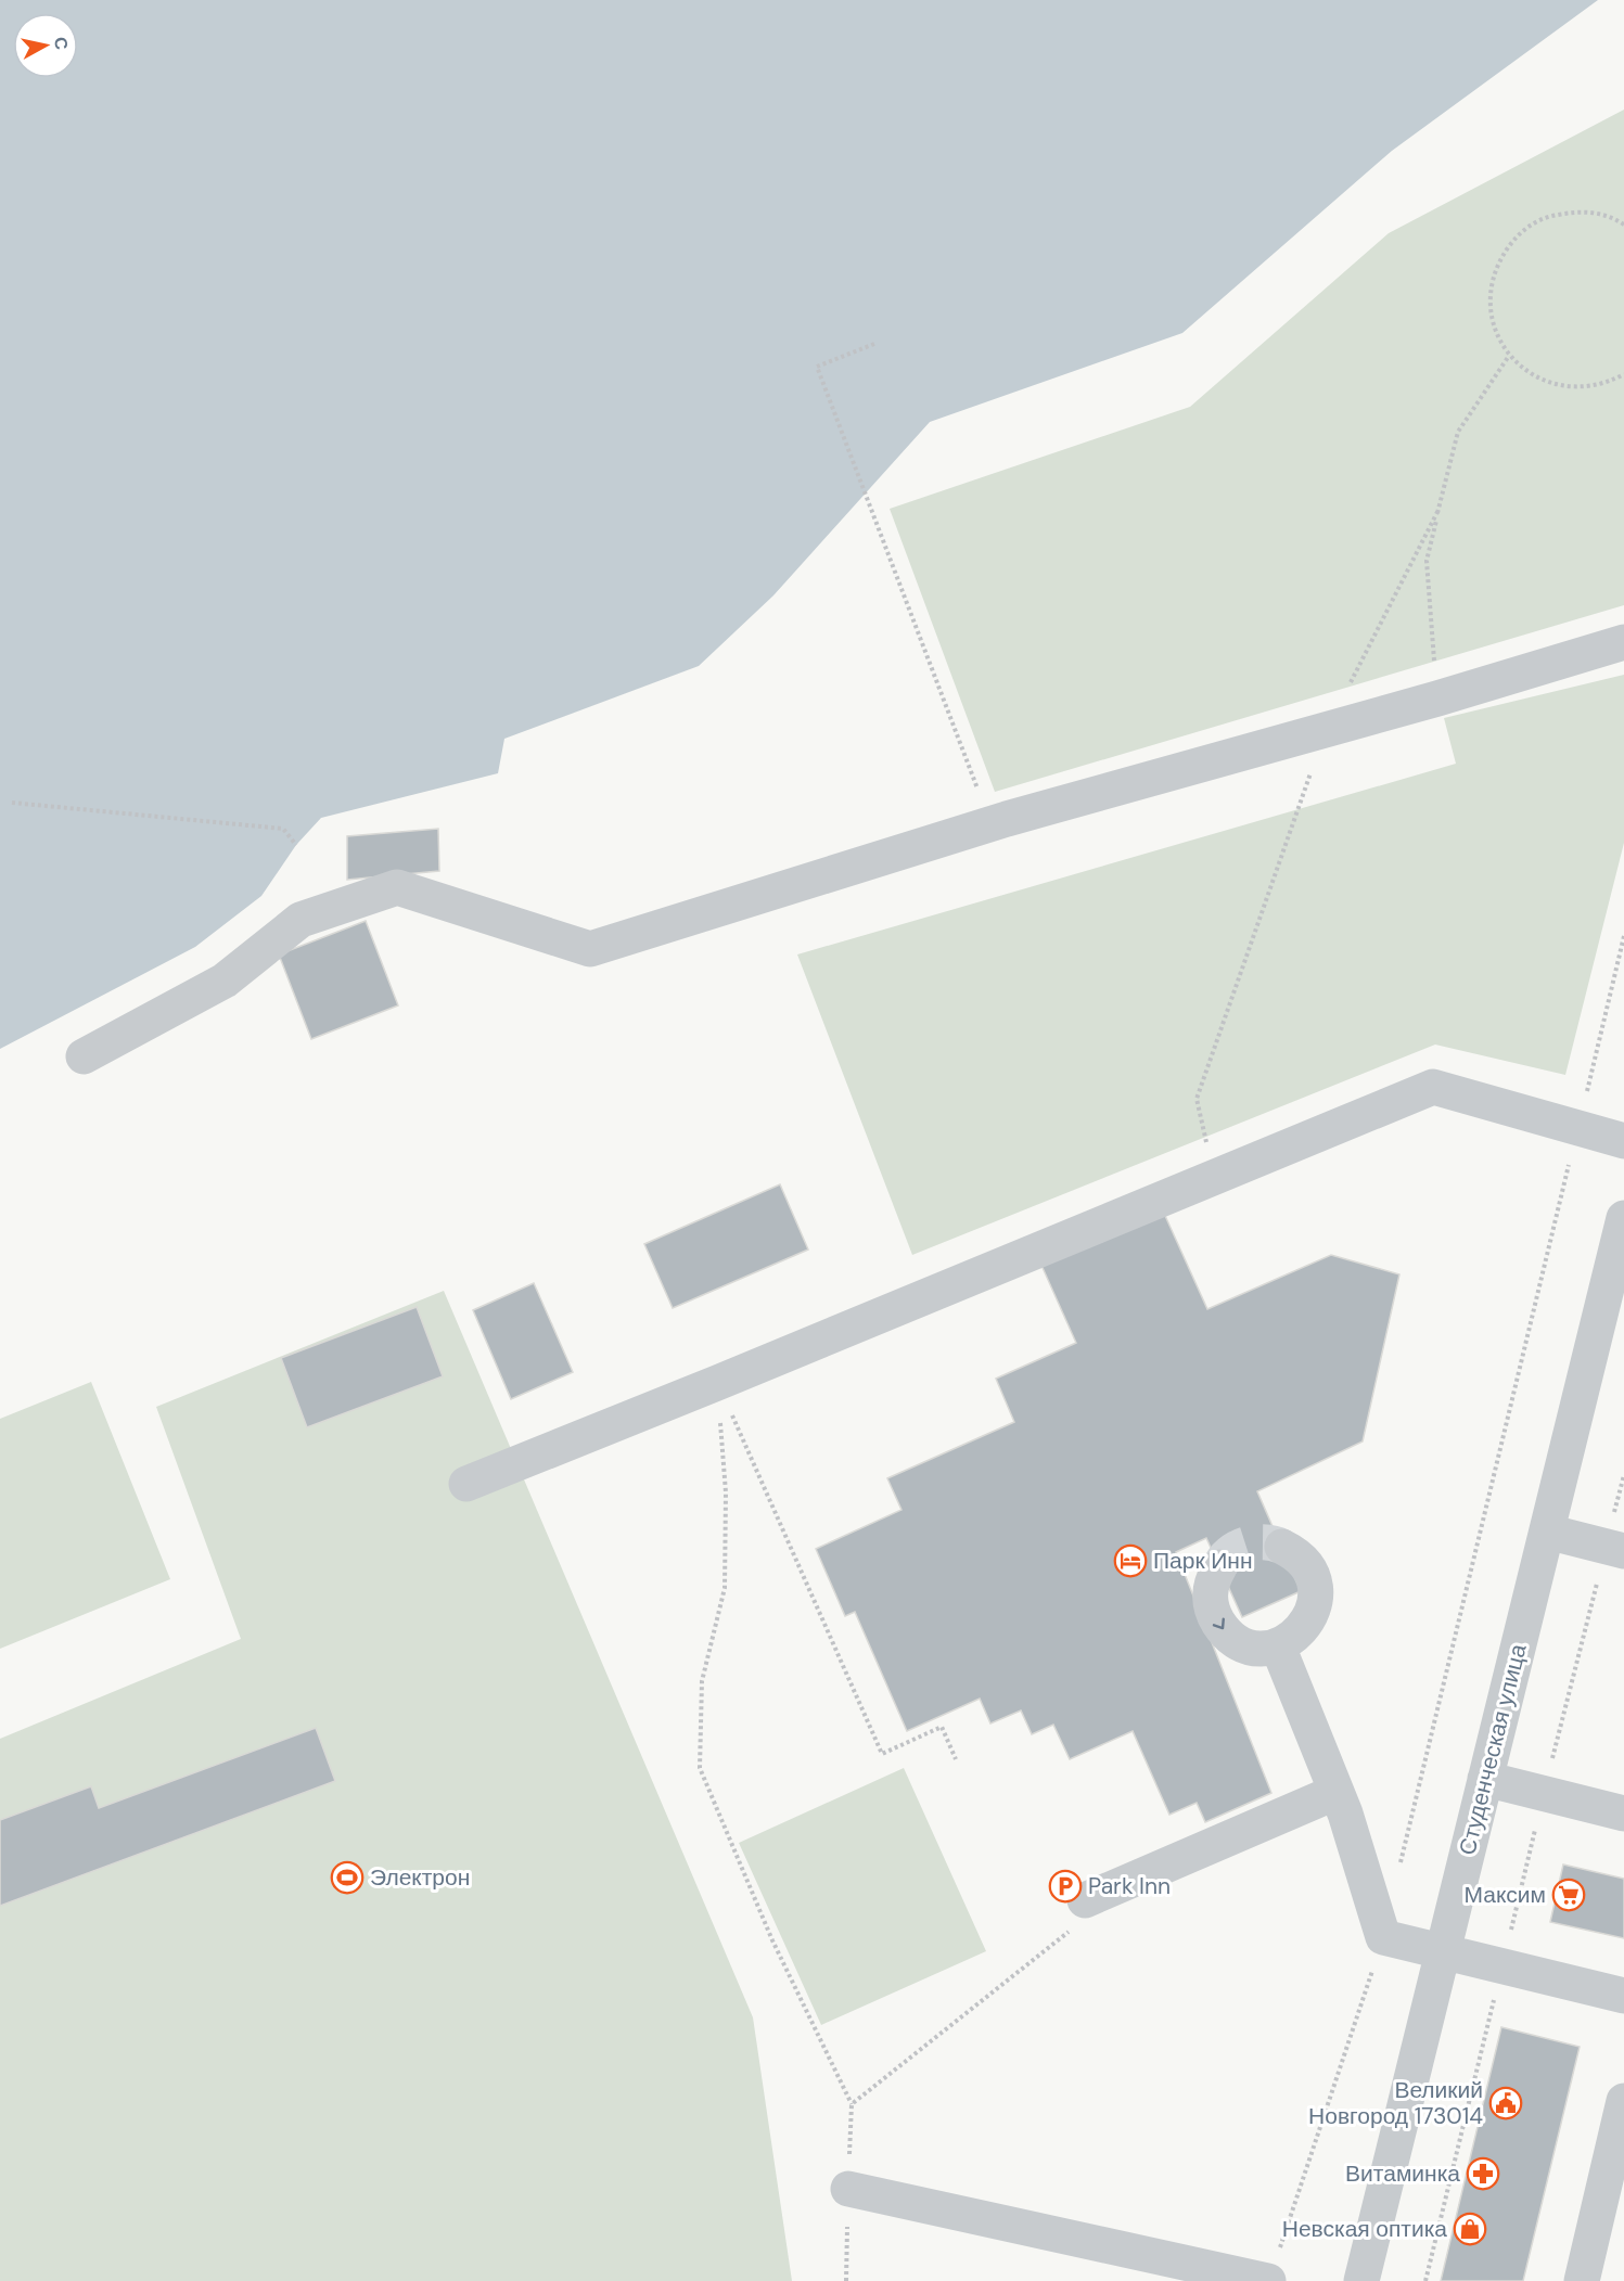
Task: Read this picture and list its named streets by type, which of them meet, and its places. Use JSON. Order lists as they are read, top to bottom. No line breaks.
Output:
{"streets":{"street":["Студенческая улица"]},"places":{"hotel":["Парк Инн"],"sports":["Электрон"],"parking":["Park Inn"],"supermarket":["Максим"],"public building":["Великий Новгород 173014"],"pharmacy":["Витаминка"],"shop":["Невская оптика"]},"north":"right"}
